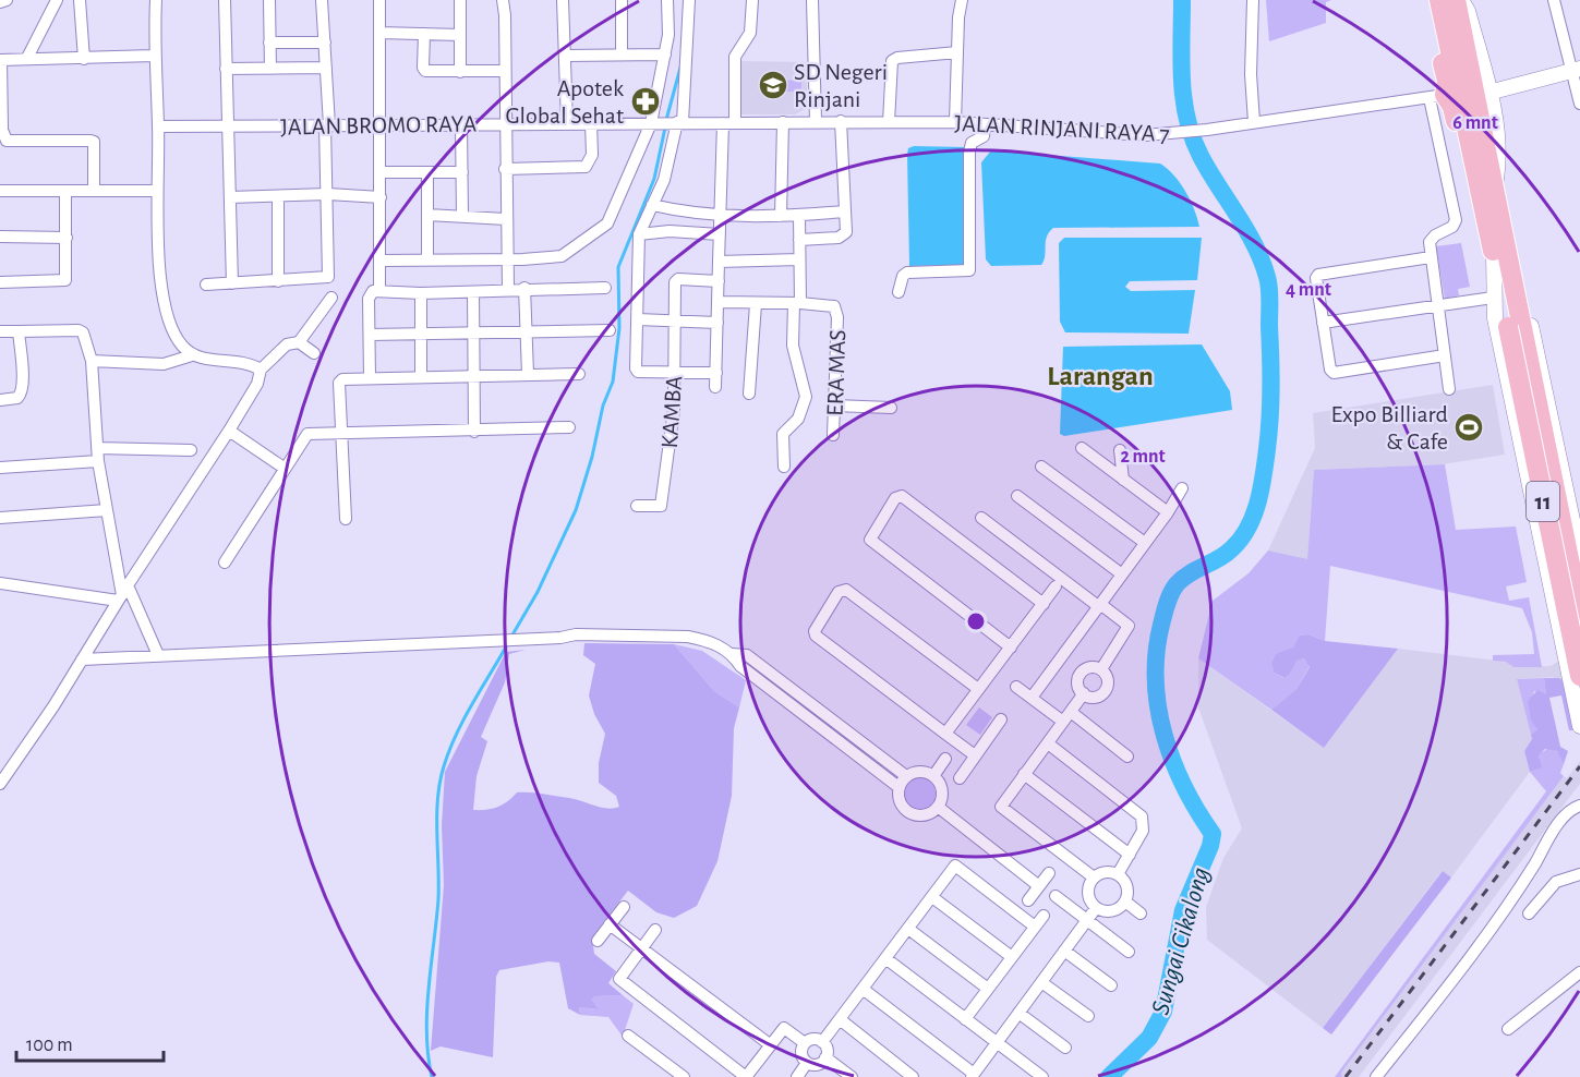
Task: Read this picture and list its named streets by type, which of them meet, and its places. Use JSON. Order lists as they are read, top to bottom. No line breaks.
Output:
{"streets":{"highway":["11"],"street":["JALAN BROMO RAYA","JALAN RINJANI RAYA 7","ERA MAS","KAMBA"]},"crossings":[["JALAN BROMO RAYA","JALAN RINJANI RAYA 7"],["JALAN RINJANI RAYA 7","KAMBA"]],"districts":["Larangan"],"water":["Sungai Cikalong"],"places":{"school or university":["SD Negeri Rinjani"],"pharmacy":["Apotek Global Sehat"],"sports":["Expo Billiard & Cafe"]},"scale_bar":"100 m","rings":["6 mnt","4 mnt","2 mnt"]}
